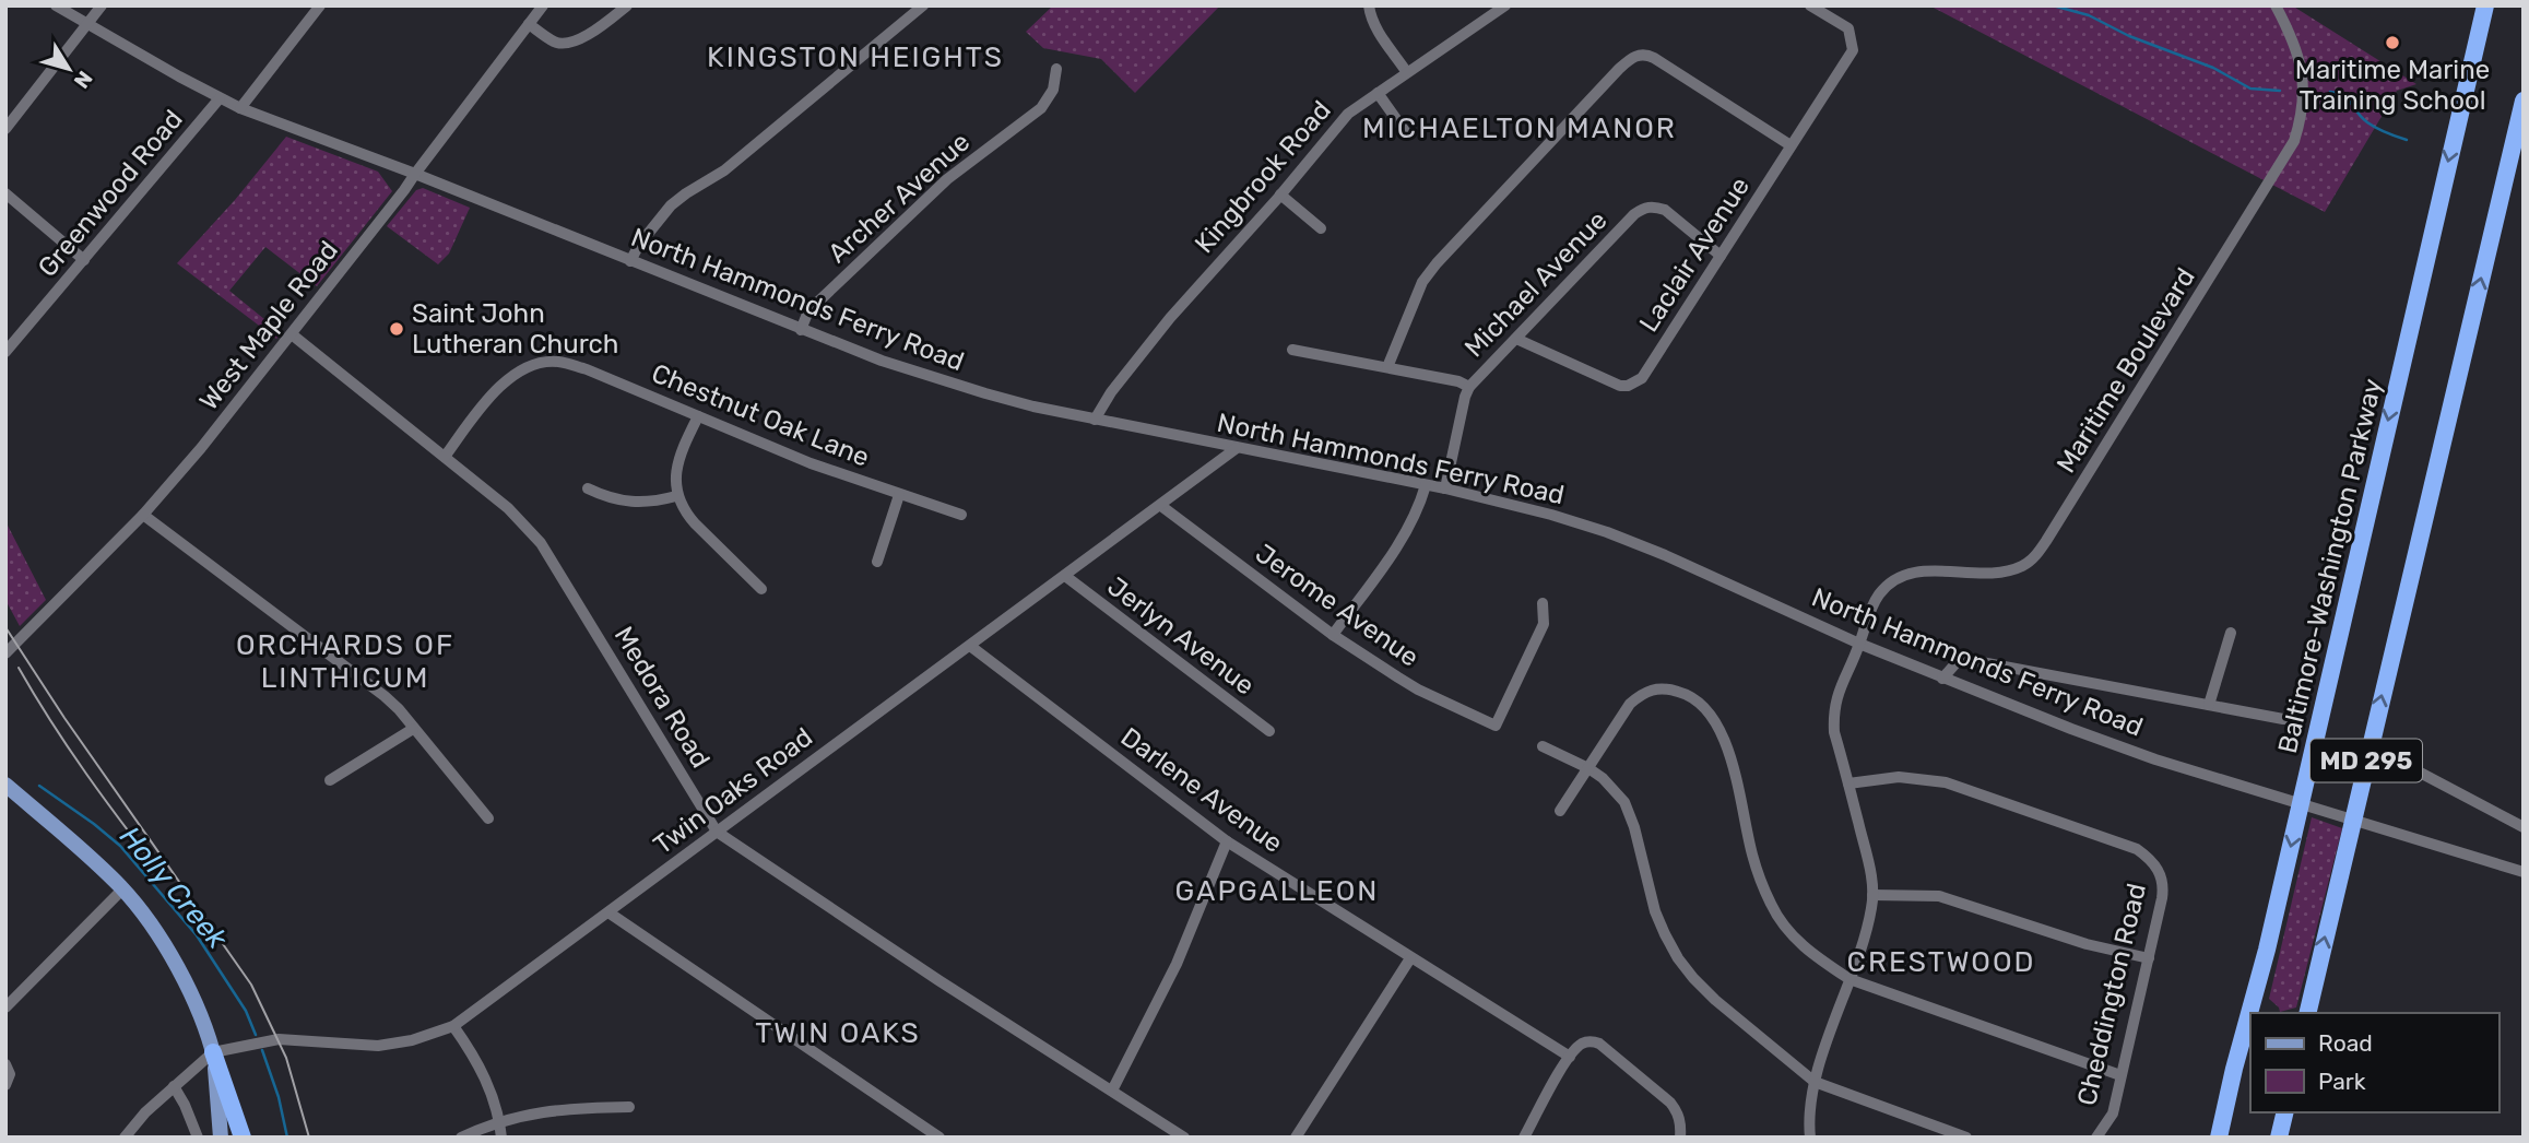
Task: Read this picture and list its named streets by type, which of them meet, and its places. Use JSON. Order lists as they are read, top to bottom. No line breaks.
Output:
{"streets":{"highway":["Baltimore-Washington Parkway","MD 295"],"street":["Kingbrook Road","Greenwood Road","Archer Avenue","Laclair Avenue","Michael Avenue","North Hammonds Ferry Road","West Maple Road","Maritime Boulevard","Chestnut Oak Lane","Jerome Avenue","Jerlyn Avenue","Medora Road","Darlene Avenue","Twin Oaks Road","Cheddington Road"]},"crossings":[["Kingbrook Road","North Hammonds Ferry Road"],["Greenwood Road","North Hammonds Ferry Road"],["Archer Avenue","North Hammonds Ferry Road"],["Laclair Avenue","Michael Avenue"],["Michael Avenue","North Hammonds Ferry Road"],["North Hammonds Ferry Road","West Maple Road"],["North Hammonds Ferry Road","Maritime Boulevard"],["North Hammonds Ferry Road","Twin Oaks Road"],["West Maple Road","Medora Road"],["Maritime Boulevard","Cheddington Road"],["Chestnut Oak Lane","Medora Road"],["Jerome Avenue","Twin Oaks Road"],["Jerlyn Avenue","Twin Oaks Road"],["Medora Road","Twin Oaks Road"],["Darlene Avenue","Twin Oaks Road"]],"districts":["KINGSTON HEIGHTS","MICHAELTON MANOR","ORCHARDS OF LINTHICUM","GAPGALLEON","CRESTWOOD","TWIN OAKS"],"water":["Holly Creek"],"places":["Maritime Marine Training School","Saint John Lutheran Church"],"legend":["Road","Park"],"north":"bottom right"}
